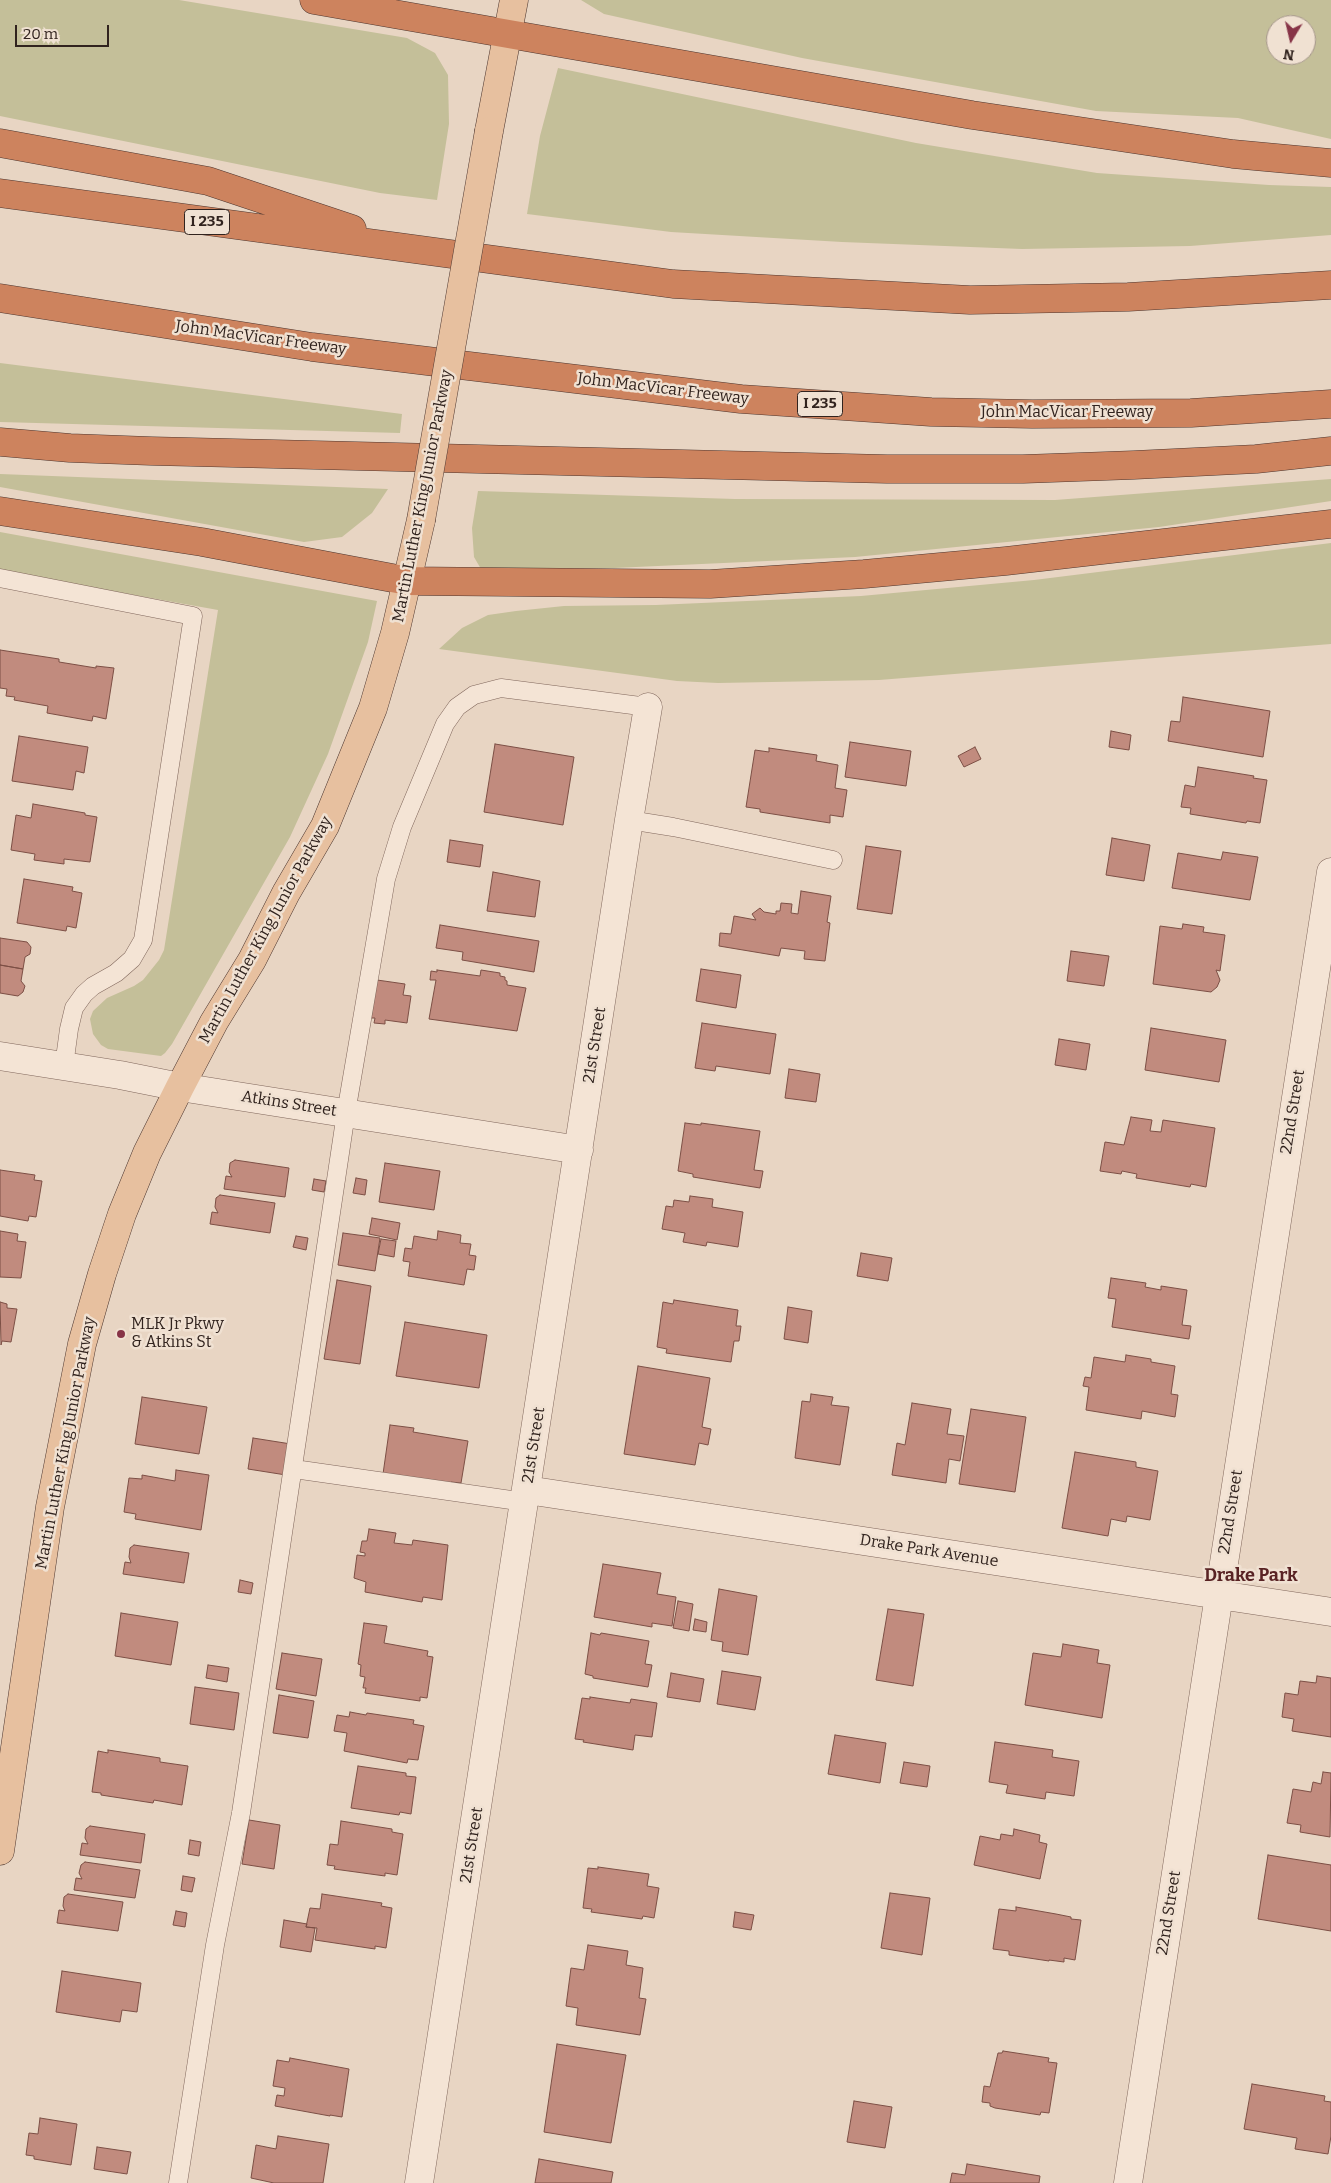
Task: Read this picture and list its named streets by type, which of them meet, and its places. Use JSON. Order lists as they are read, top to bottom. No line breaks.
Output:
{"streets":{"highway":["I 235","John MacVicar Freeway"],"main road":["Martin Luther King Junior Parkway"],"street":["21st Street","Atkins Street","22nd Street","Drake Park Avenue"]},"crossings":[["Martin Luther King Junior Parkway","Atkins Street"],["21st Street","Atkins Street"],["21st Street","Drake Park Avenue"],["22nd Street","Drake Park Avenue"]],"districts":["Drake Park"],"places":["MLK Jr Pkwy & Atkins St"],"scale_bar":"20 m","north":"bottom"}
